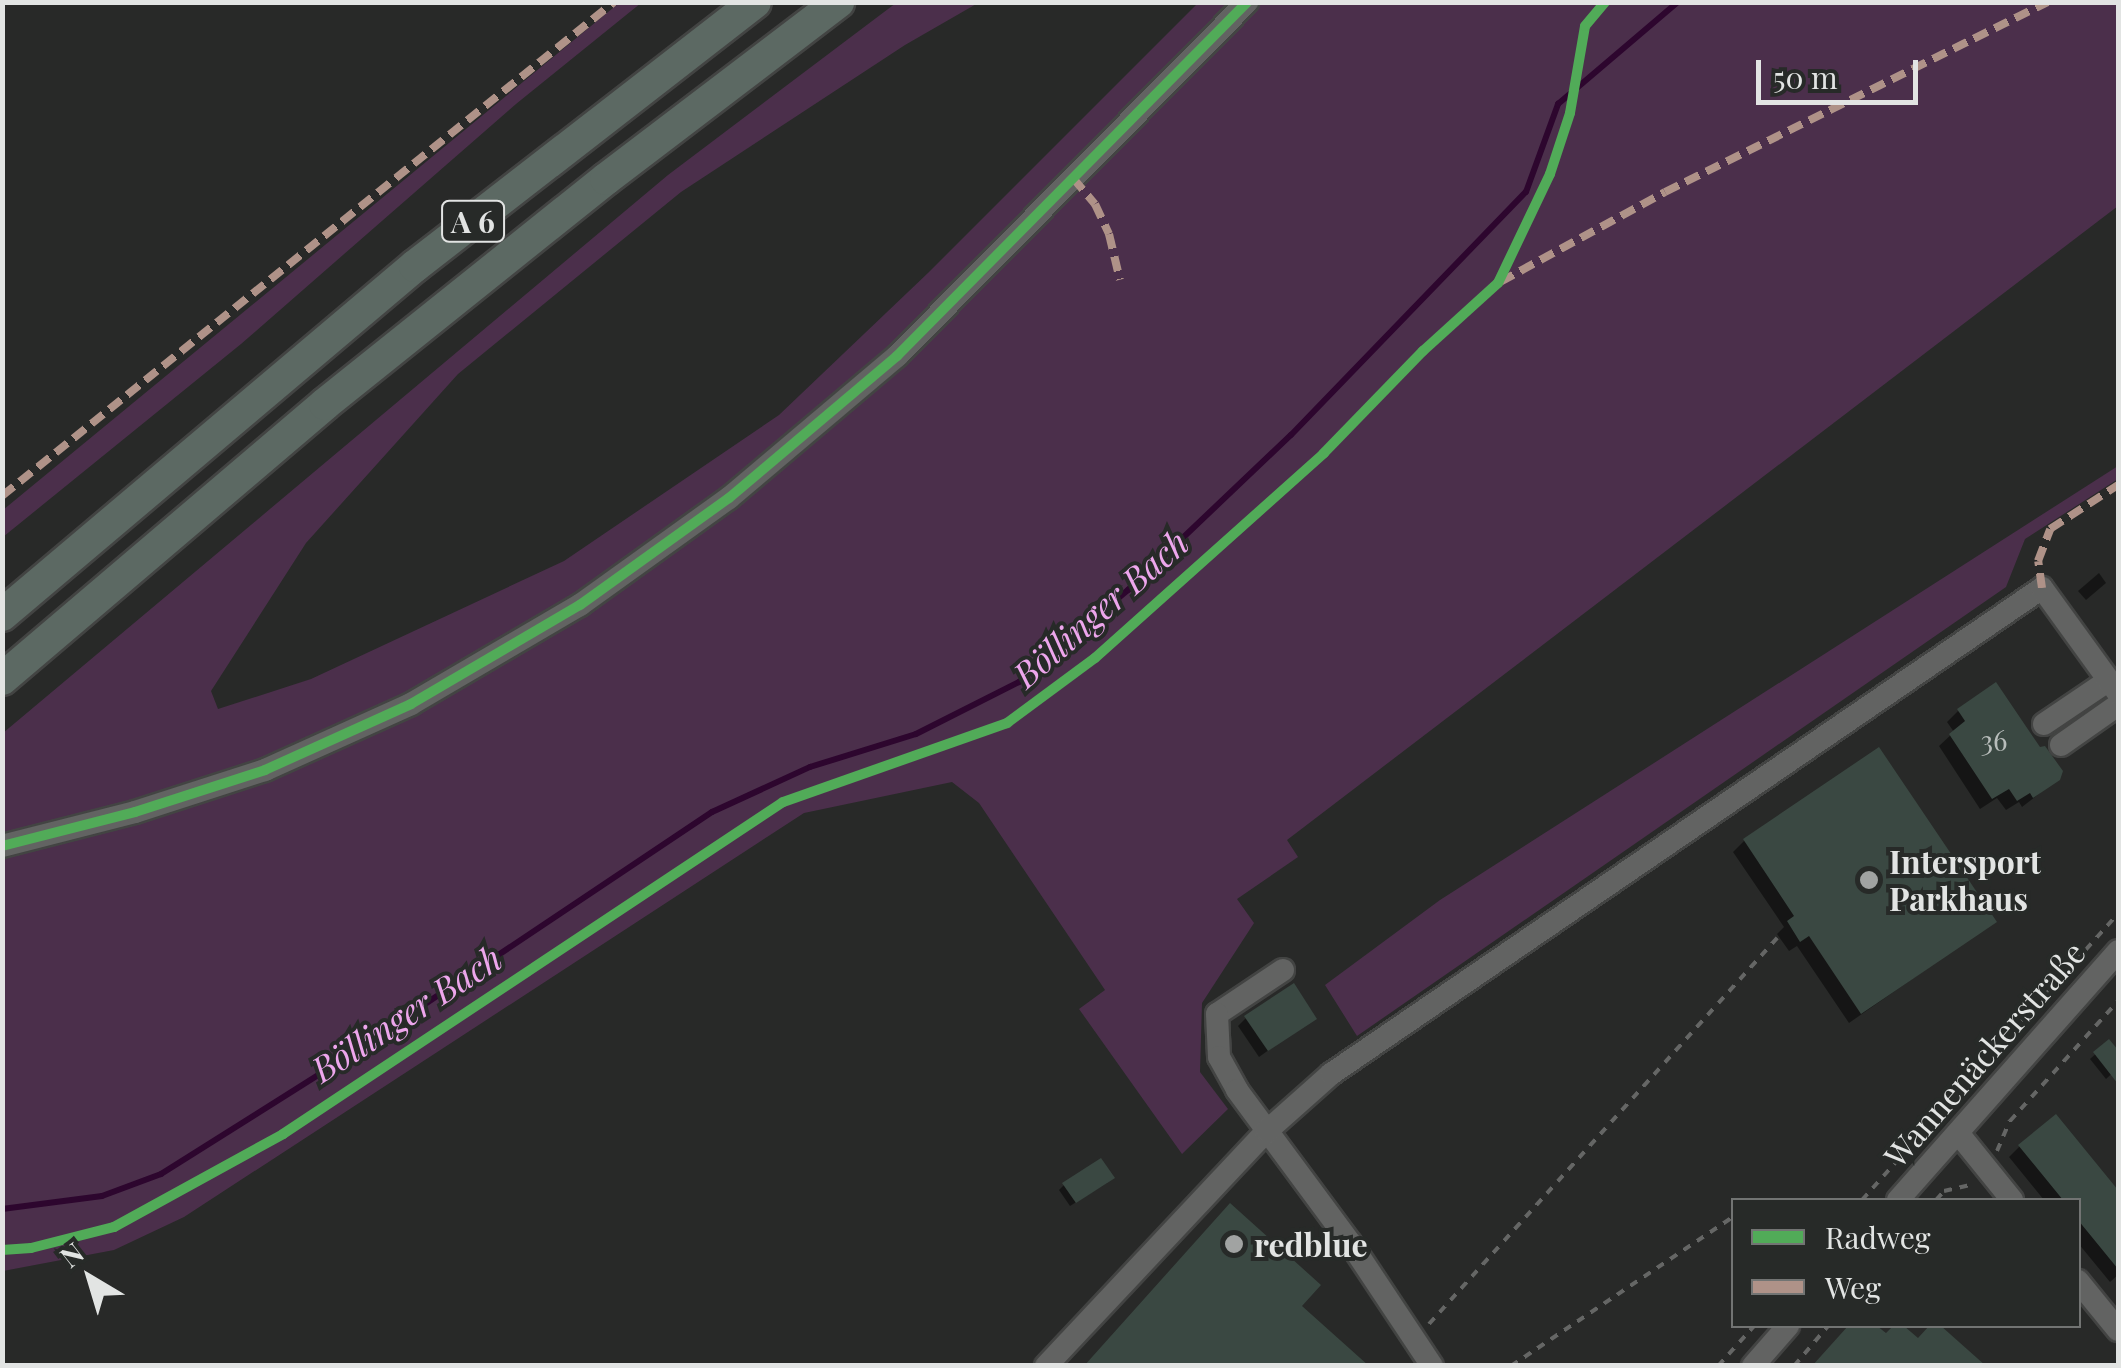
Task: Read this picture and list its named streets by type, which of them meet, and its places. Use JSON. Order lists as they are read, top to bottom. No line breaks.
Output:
{"streets":{"highway":["A 6"],"street":["Wannenäckerstraße"]},"water":["Böllinger Bach"],"places":["Intersport Parkhaus","redblue"],"house_numbers":["36"],"legend":["Radweg","Weg"],"scale_bar":"50 m","north":"top left"}
